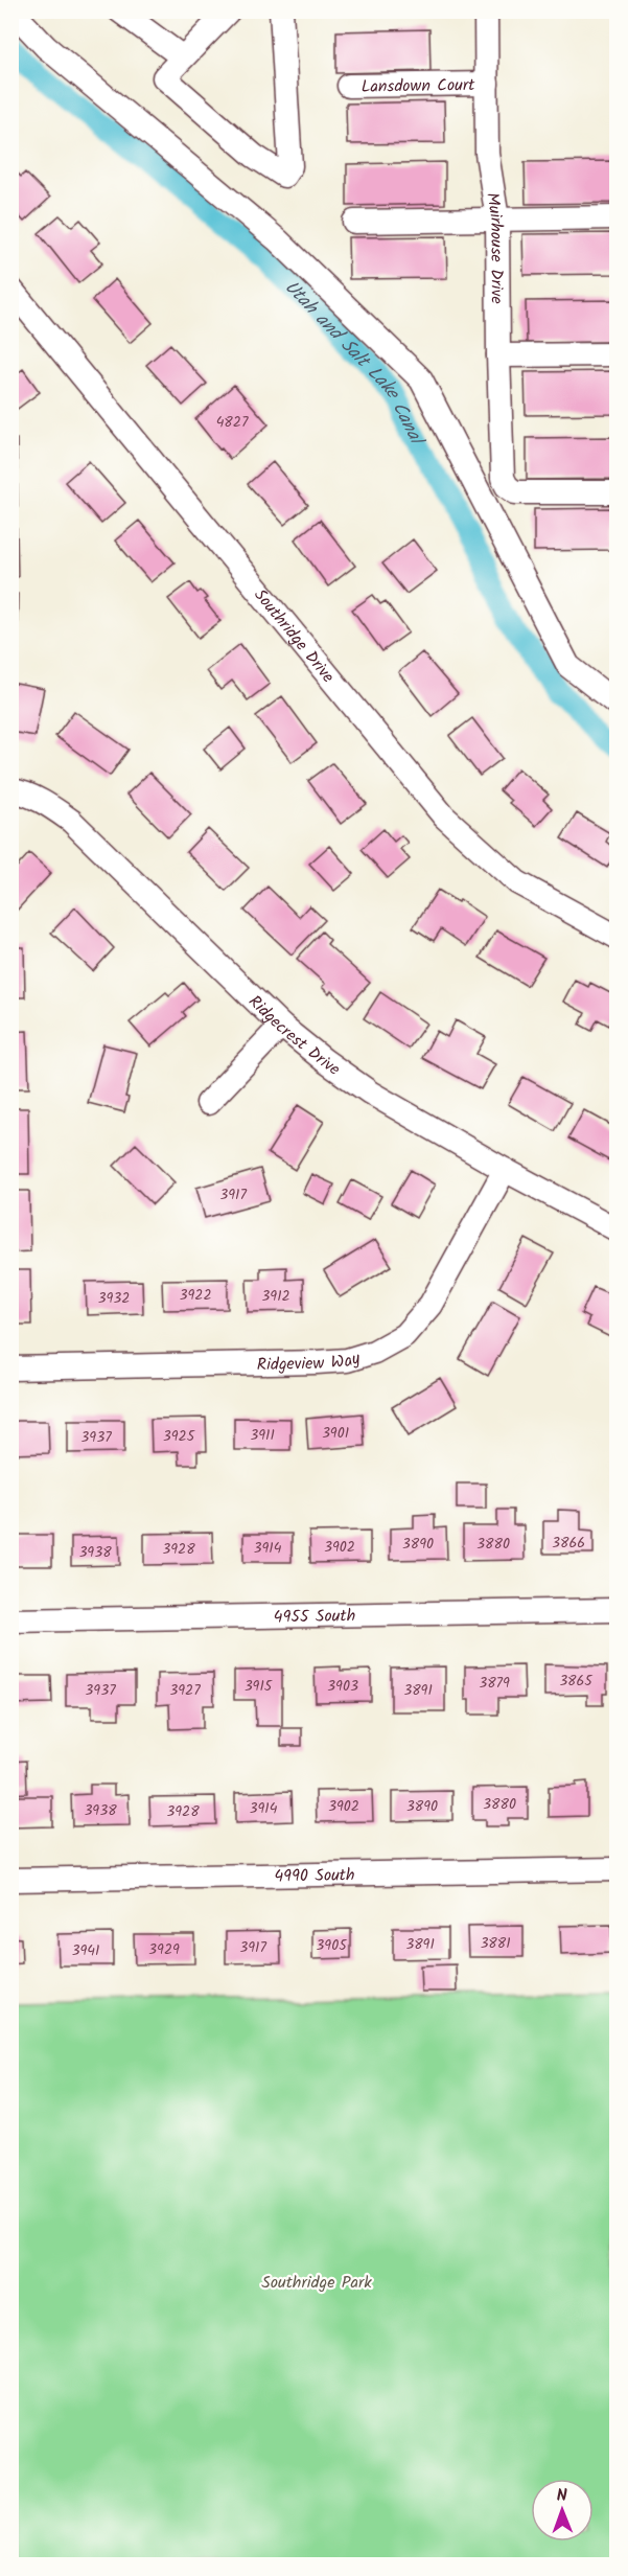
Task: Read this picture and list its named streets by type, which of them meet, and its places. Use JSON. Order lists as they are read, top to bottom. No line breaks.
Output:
{"streets":{"street":["Lansdown Court","Muirhouse Drive","Southridge Drive","Ridgecrest Drive","Ridgeview Way","4955 South","4990 South"]},"crossings":[["Lansdown Court","Muirhouse Drive"],["Ridgecrest Drive","Ridgeview Way"]],"water":["Utah and Salt Lake Canal"],"parks":["Southridge Park"],"house_numbers":["4827","3917","3922","3912","3932","3901","3911","3925","3937","3866","3890","3880","3902","3914","3928","3938","3865","3879","3915","3903","3937","3927","3891","3880","3902","3890","3914","3938","3928","3881","3891","3905","3917","3929","3941"],"north":"top"}
